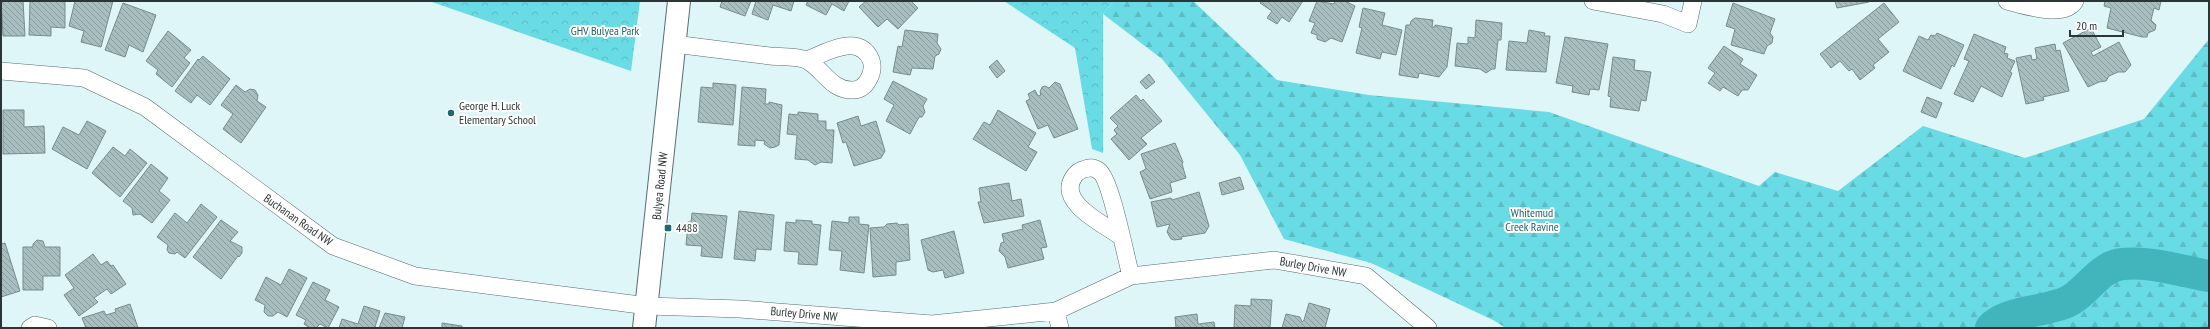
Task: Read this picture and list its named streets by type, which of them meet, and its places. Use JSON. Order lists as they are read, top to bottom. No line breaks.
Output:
{"streets":{"street":["Bulyea Road NW","Buchanan Road NW","Burley Drive NW"]},"crossings":[["Bulyea Road NW","Buchanan Road NW"],["Bulyea Road NW","Burley Drive NW"],["Buchanan Road NW","Burley Drive NW"]],"parks":["GHV Bulyea Park","Whitemud Creek Ravine"],"places":{"other":["George H. Luck Elementary School"],"transit":["4488"]},"scale_bar":"20 m"}
